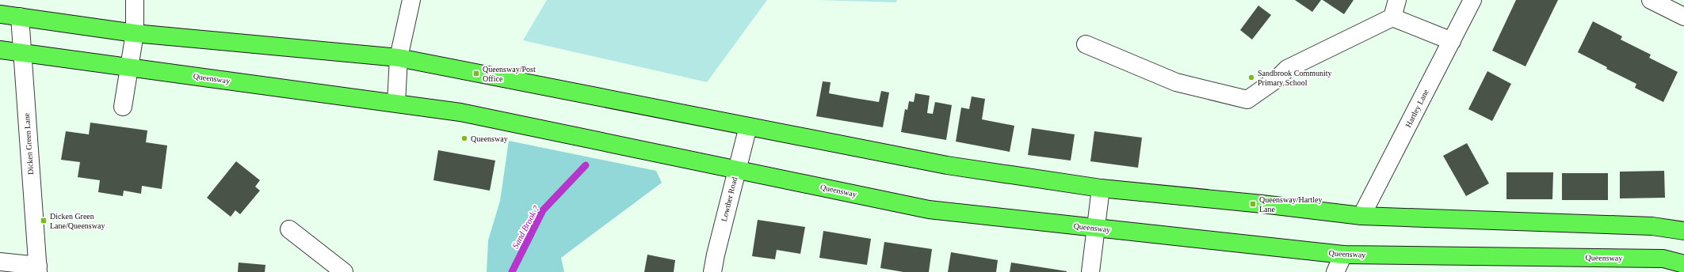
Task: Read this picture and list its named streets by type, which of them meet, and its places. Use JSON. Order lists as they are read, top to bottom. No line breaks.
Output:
{"streets":{"highway":["Queensway"],"street":["Hartley Lane","Dicken Green Lane","Lowther Road"]},"crossings":[["Queensway","Dicken Green Lane"],["Queensway","Lowther Road"]],"water":["Sand Brook ?"],"places":{"transit":["Queensway/Post Office","Queensway/Hartley Lane","Dicken Green Lane/Queensway"],"other":["Sandbrook Community Primary School","Queensway"]}}
